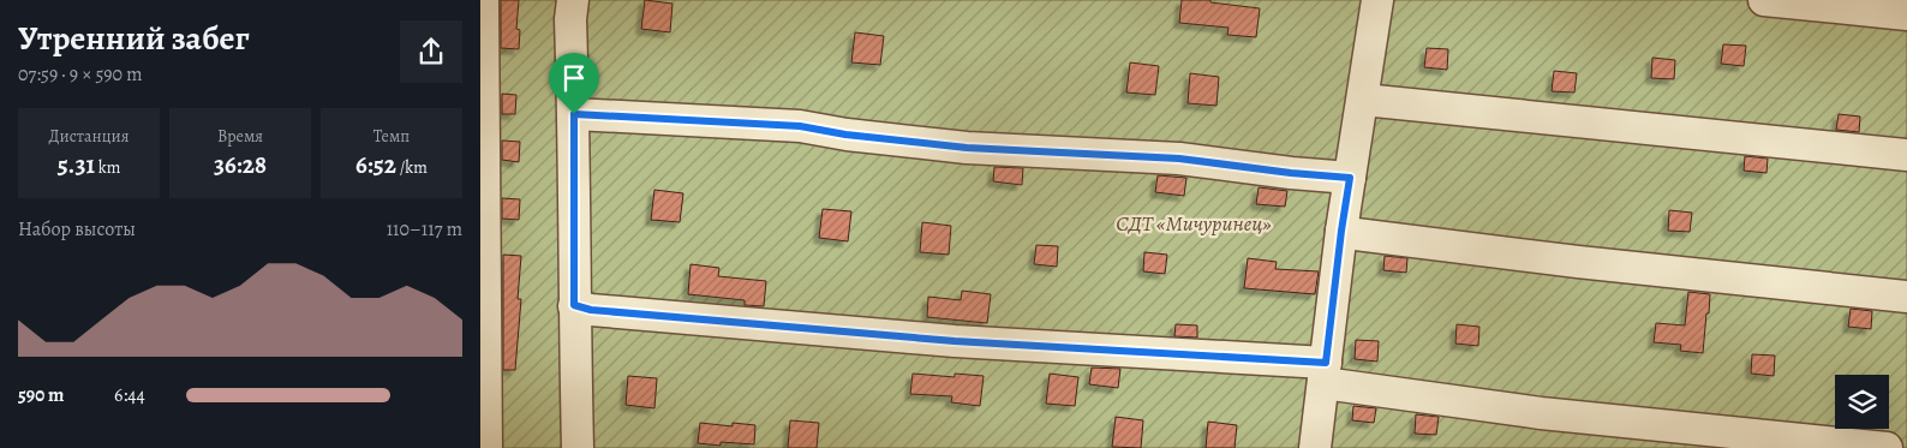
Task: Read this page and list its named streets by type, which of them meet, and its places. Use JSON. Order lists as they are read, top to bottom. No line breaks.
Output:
{"parks":["СДТ «Мичуринец»"],"page":{"heading":["Утренний забег","07:59 · 9 × 590 m"],"stats":[["Дистанция","5.31 km"],["Время","36:28"],["Темп","6:52 /km"]],"chart":["Набор высоты","110–117 m"],"list":[{"name":"590 m","note":"6:44"}]}}
